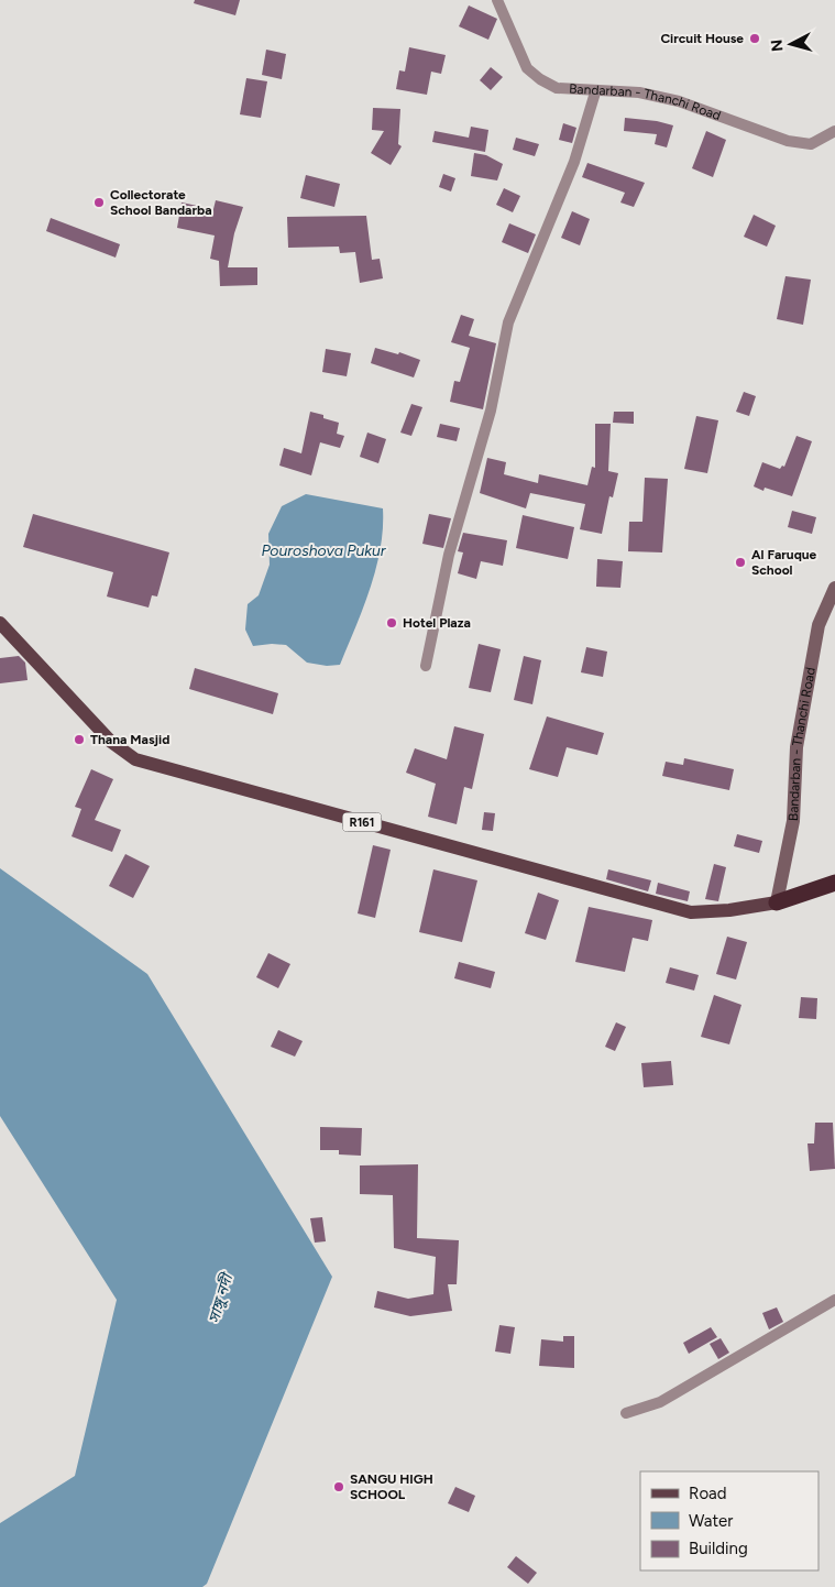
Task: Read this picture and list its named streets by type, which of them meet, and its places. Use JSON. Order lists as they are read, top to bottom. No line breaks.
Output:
{"streets":{"main road":["Bandarban - Thanchi Road","R161"]},"crossings":[["Bandarban - Thanchi Road","R161"]],"water":["Pouroshova Pukur","সাঙ্গু নদী"],"places":["Circuit House","Collectorate School Bandarba","Al Faruque School","Hotel Plaza","Thana Masjid","SANGU HIGH SCHOOL"],"legend":["Road","Water","Building"],"north":"left"}
